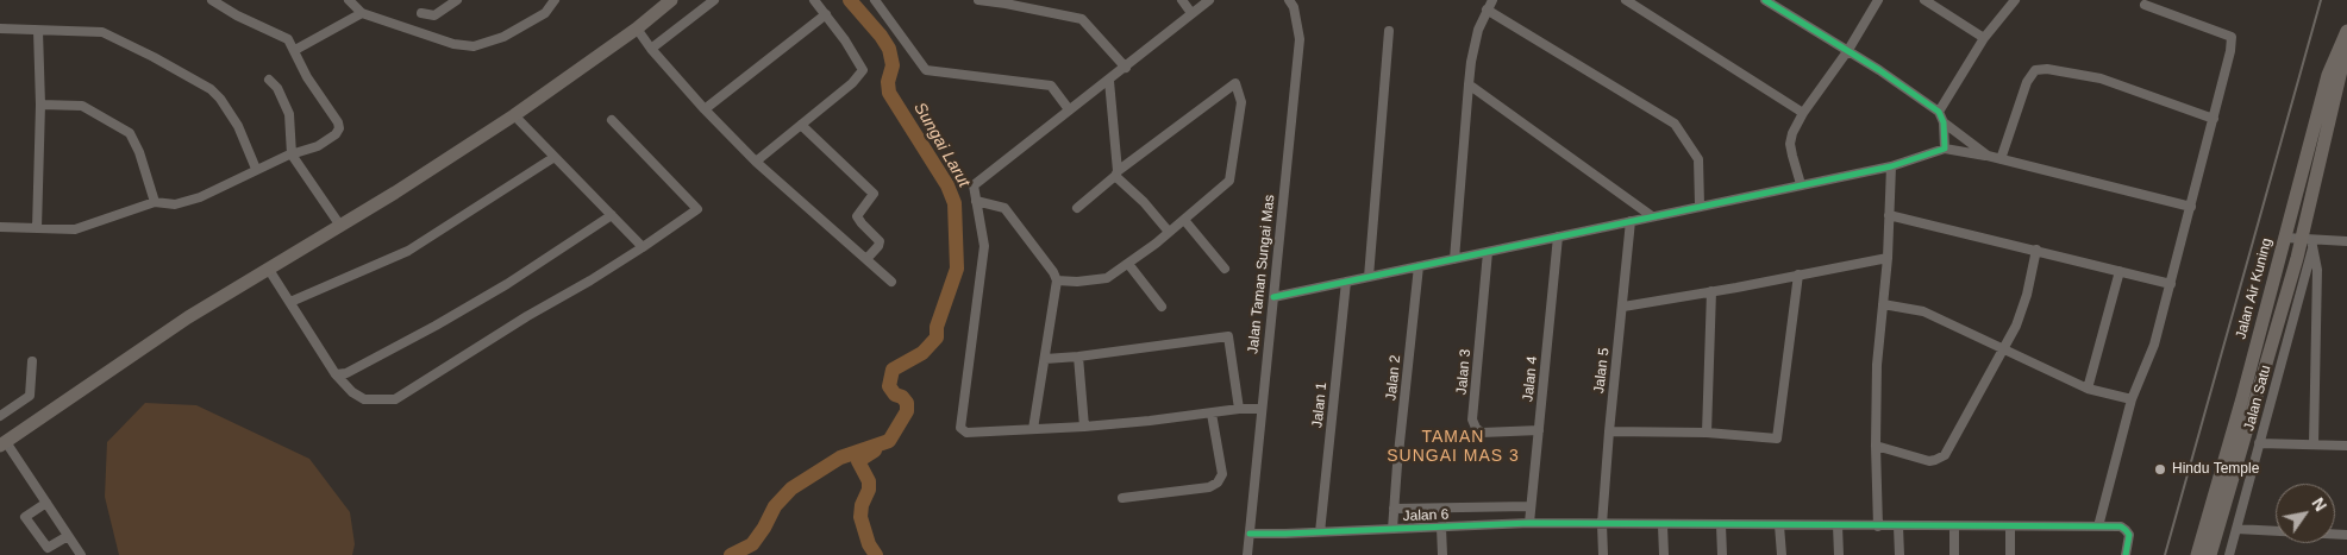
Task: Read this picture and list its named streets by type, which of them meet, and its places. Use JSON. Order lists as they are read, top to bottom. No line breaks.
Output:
{"streets":{"main road":["Jalan Air Kuning"],"street":["Jalan Taman Sungai Mas","Jalan 5","Jalan 3","Jalan 2","Jalan 4","Jalan Satu","Jalan 1","Jalan 6"]},"crossings":[["Jalan Taman Sungai Mas","Jalan 6"],["Jalan 5","Jalan 6"],["Jalan 3","Jalan 4"],["Jalan 2","Jalan 6"],["Jalan 4","Jalan 6"],["Jalan 1","Jalan 6"]],"districts":["TAMAN SUNGAI MAS 3"],"water":["Sungai Larut"],"places":["Hindu Temple"],"north":"top right"}
